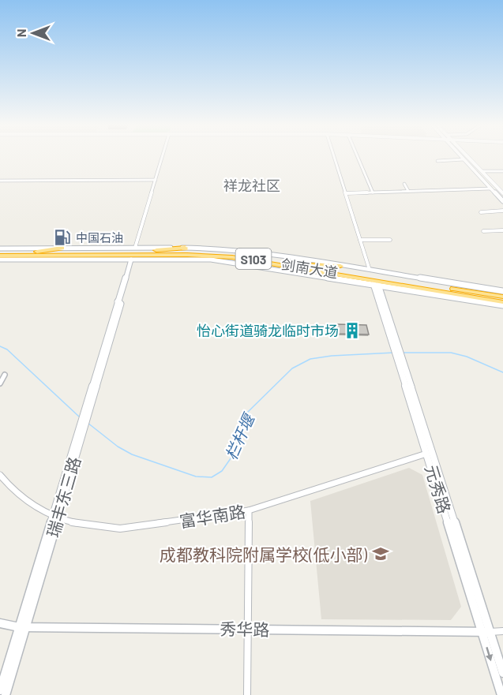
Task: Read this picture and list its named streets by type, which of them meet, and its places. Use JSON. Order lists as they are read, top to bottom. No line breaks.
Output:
{"streets":{"highway":["S103","剑南大道"],"main road":["元秀路","瑞丰东三路","秀华路"],"street":["富华南路"]},"crossings":[["元秀路","富华南路"],["元秀路","秀华路"],["瑞丰东三路","富华南路"],["瑞丰东三路","秀华路"]],"districts":["祥龙社区"],"water":["栏杆堰"],"places":{"fuel station":["中国石油"],"building":["怡心街道骑龙临时市场"],"school or university":["成都教科院附属学校(低小部)"]},"north":"left"}
